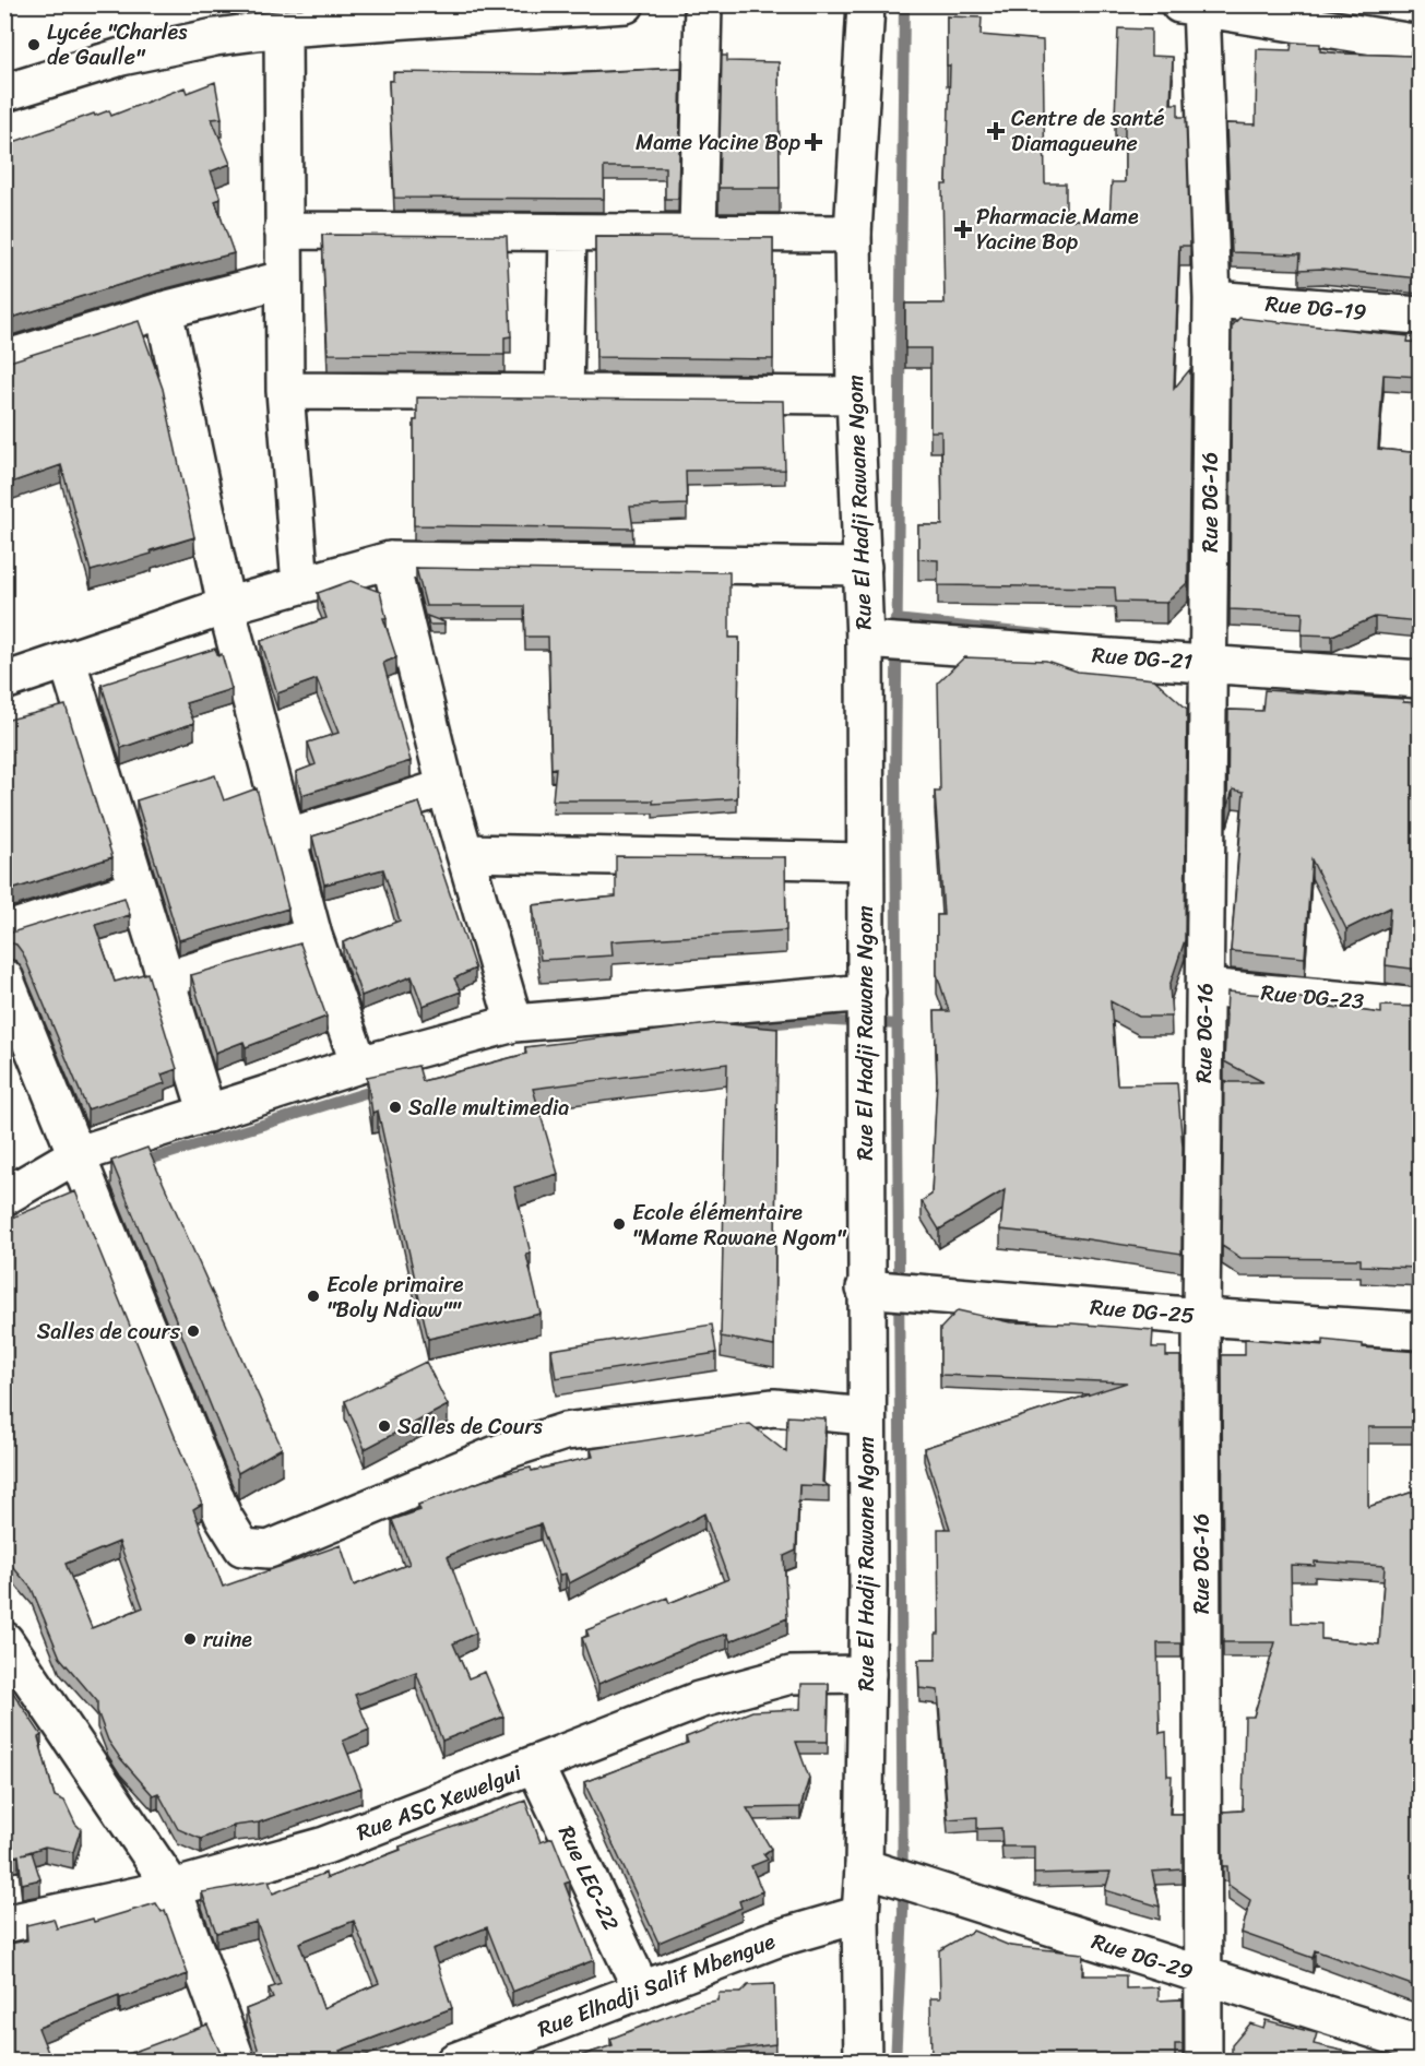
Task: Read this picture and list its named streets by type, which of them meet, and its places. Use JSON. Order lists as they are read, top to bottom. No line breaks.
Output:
{"streets":{"street":["Rue DG-19","Rue El Hadji Rawane Ngom","Rue DG-16","Rue DG-21","Rue DG-23","Rue DG-25","Rue ASC Xewelgui","Rue LEC-22","Rue DG-29","Rue Elhadji Salif Mbengue"]},"crossings":[["Rue DG-19","Rue DG-16"],["Rue El Hadji Rawane Ngom","Rue DG-21"],["Rue El Hadji Rawane Ngom","Rue DG-25"],["Rue El Hadji Rawane Ngom","Rue ASC Xewelgui"],["Rue El Hadji Rawane Ngom","Rue DG-29"],["Rue El Hadji Rawane Ngom","Rue Elhadji Salif Mbengue"],["Rue DG-16","Rue DG-21"],["Rue DG-16","Rue DG-23"],["Rue DG-16","Rue DG-25"],["Rue DG-16","Rue DG-29"],["Rue ASC Xewelgui","Rue LEC-22"],["Rue LEC-22","Rue Elhadji Salif Mbengue"]],"places":{"other":["Lycée \"Charles de Gaulle\"","Salle multimedia","Ecole élémentaire \"Mame Rawane Ngom\"","Ecole primaire \"Boly Ndiaw\"\"","Salles de cours","Salles de Cours","ruine"],"health":["Centre de santé Diamagueune","Mame Yacine Bop","Pharmacie Mame Yacine Bop"]}}
